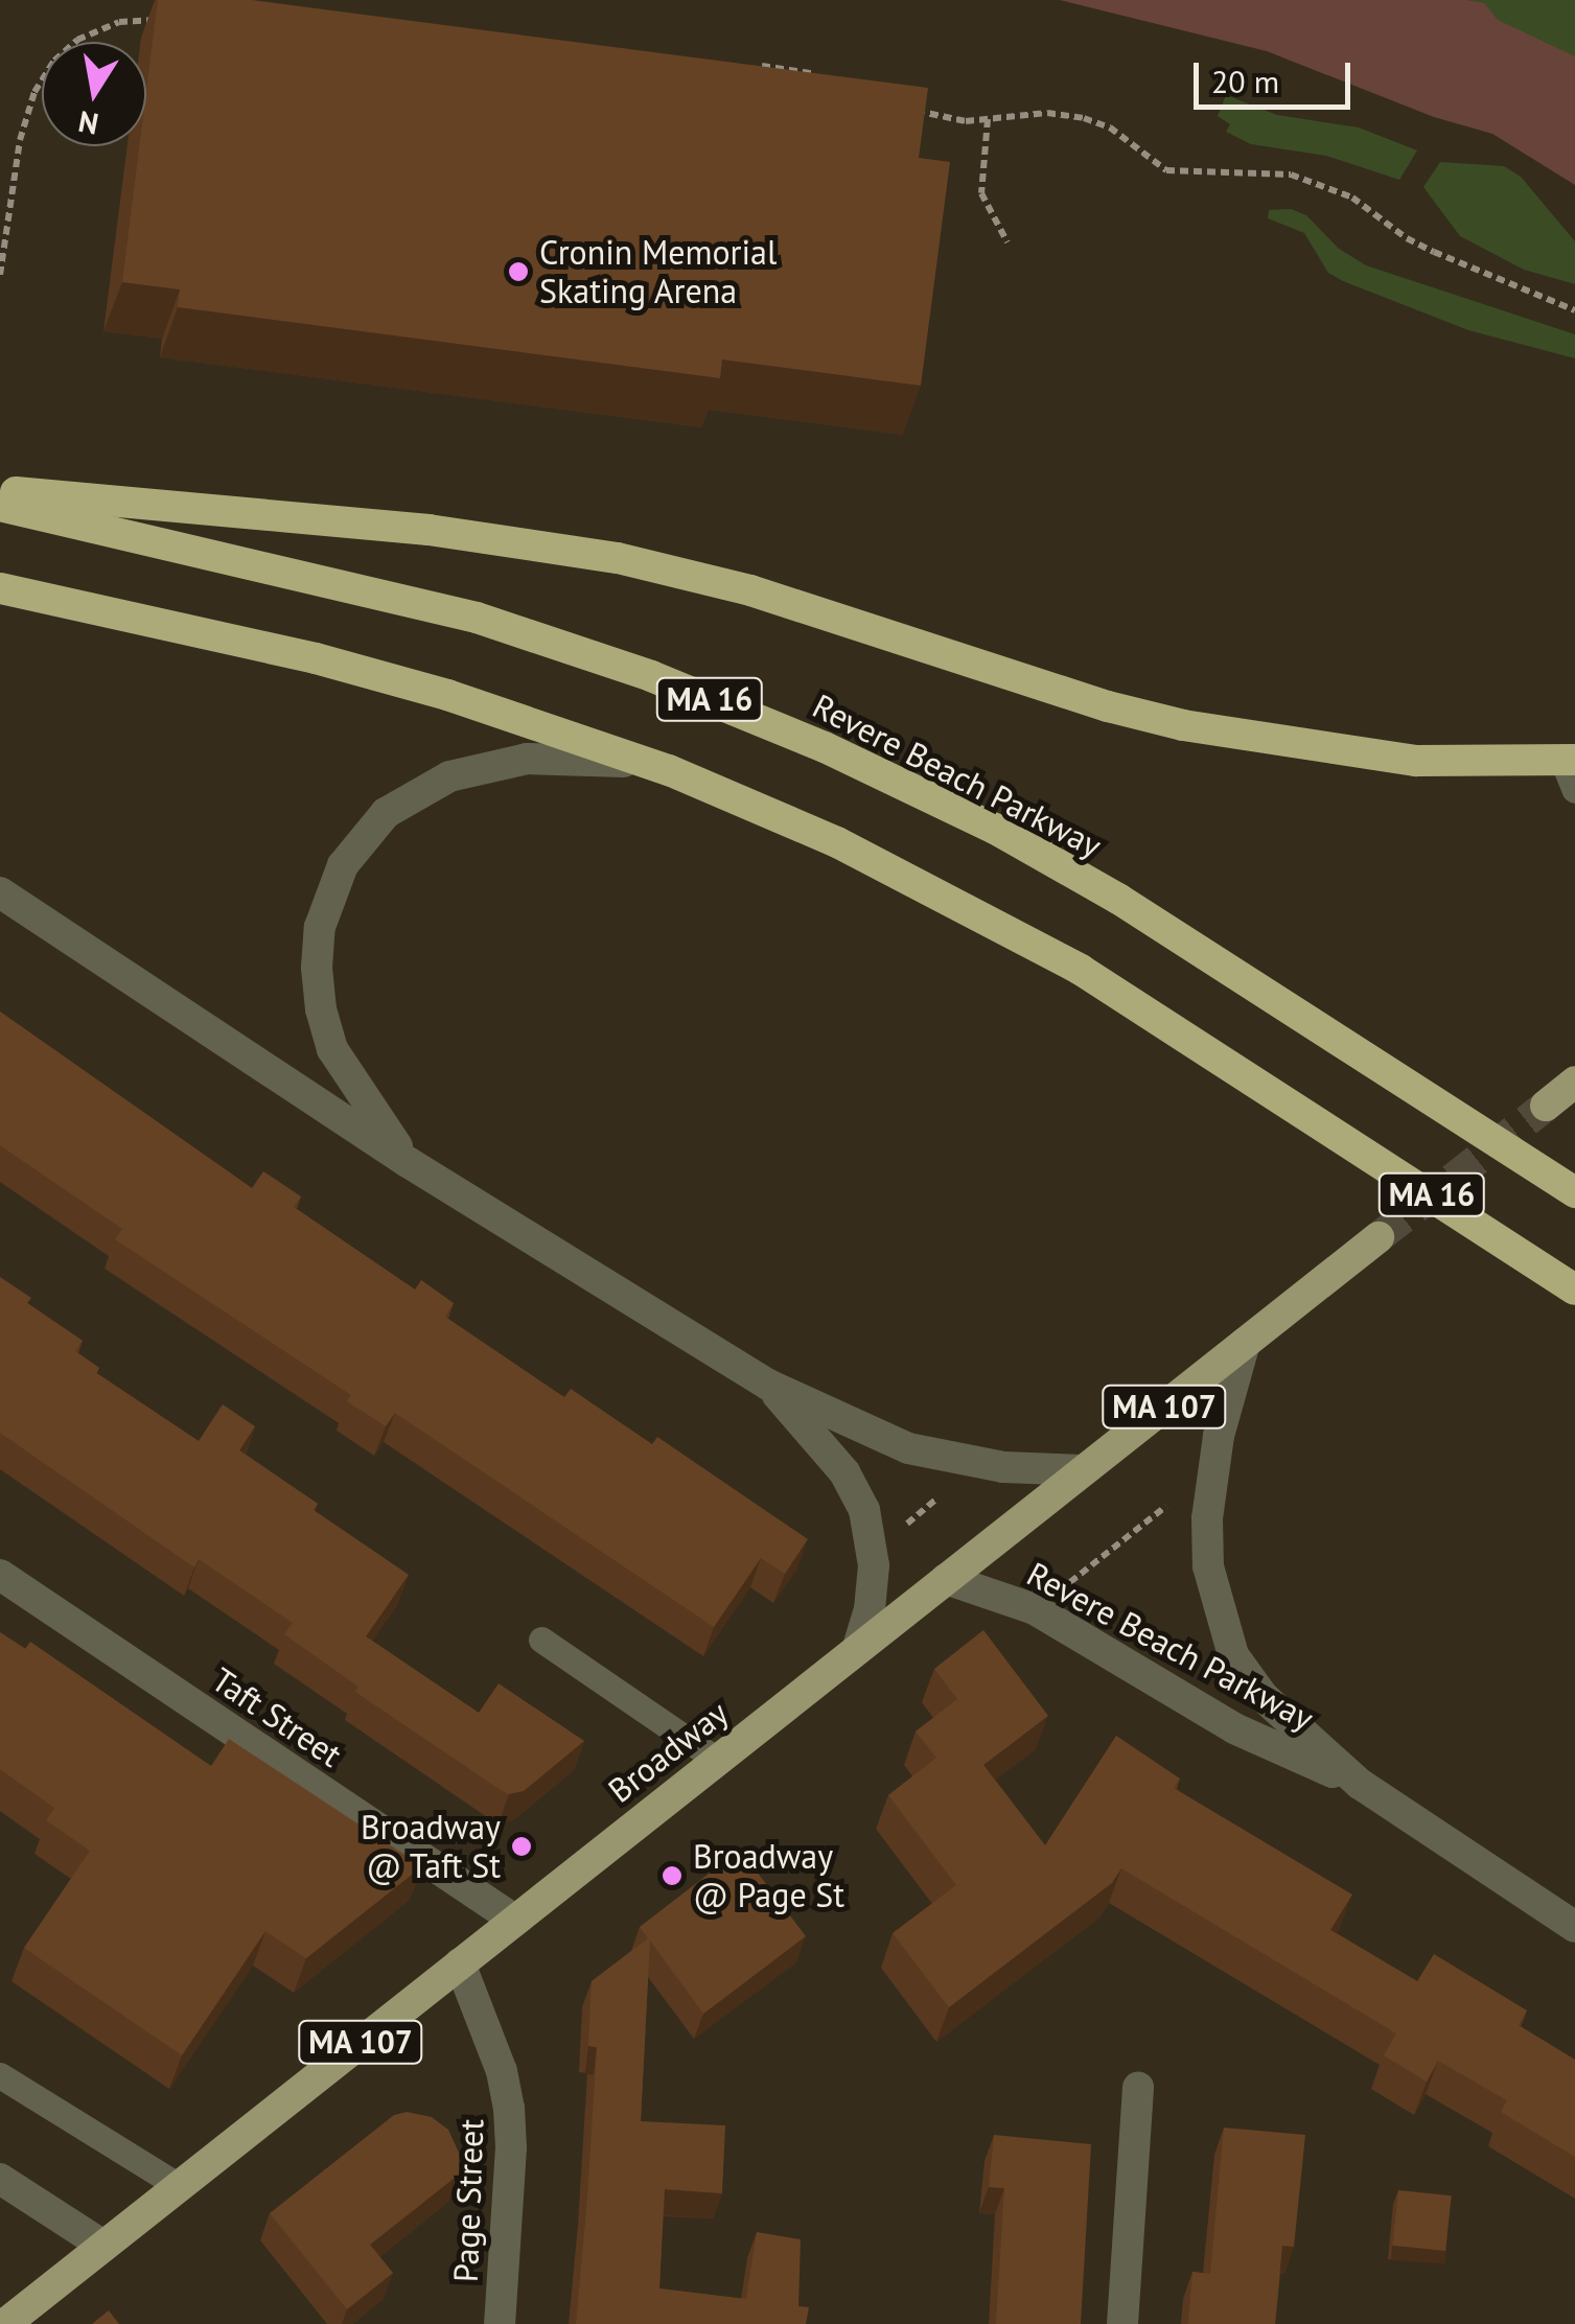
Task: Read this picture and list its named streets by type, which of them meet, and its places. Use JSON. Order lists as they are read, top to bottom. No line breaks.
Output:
{"streets":{"highway":["MA 16","Revere Beach Parkway"],"main road":["MA 107","Broadway"],"street":["Taft Street","Page Street"]},"crossings":[["Revere Beach Parkway","Broadway"],["Taft Street","Broadway"],["Broadway","Page Street"]],"places":["Cronin Memorial Skating Arena","Broadway @ Taft St","Broadway @ Page St"],"scale_bar":"20 m","north":"bottom"}
